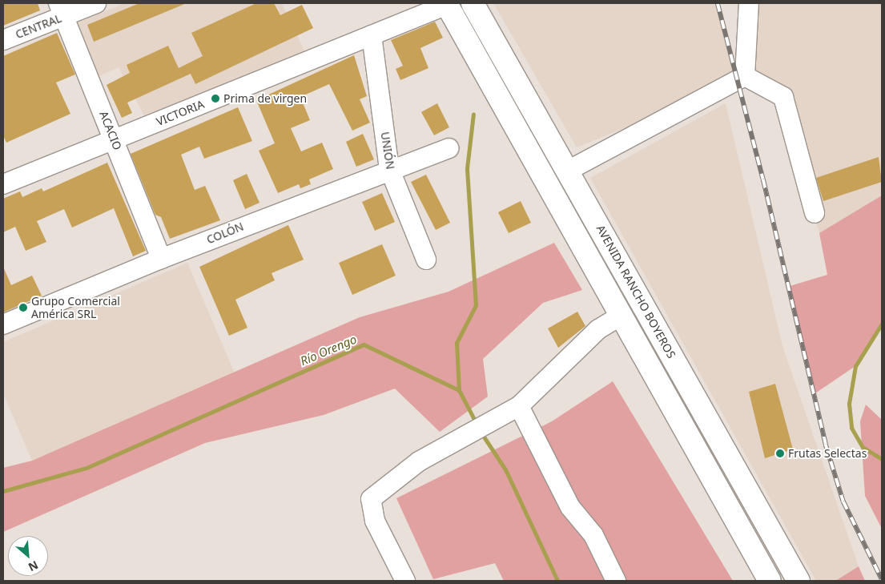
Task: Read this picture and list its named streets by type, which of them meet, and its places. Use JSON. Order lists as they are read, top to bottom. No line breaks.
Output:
{"streets":{"highway":["AVENIDA RANCHO BOYEROS"],"street":["CENTRAL","VICTORIA","ACACIO","UNIÓN","COLÓN"]},"crossings":[["CENTRAL","ACACIO"],["VICTORIA","ACACIO"],["VICTORIA","UNIÓN"],["ACACIO","COLÓN"],["UNIÓN","COLÓN"]],"water":["Río Orengo"],"places":["Prima de virgen","Grupo Comercial América SRL","Frutas Selectas"],"north":"bottom right"}
